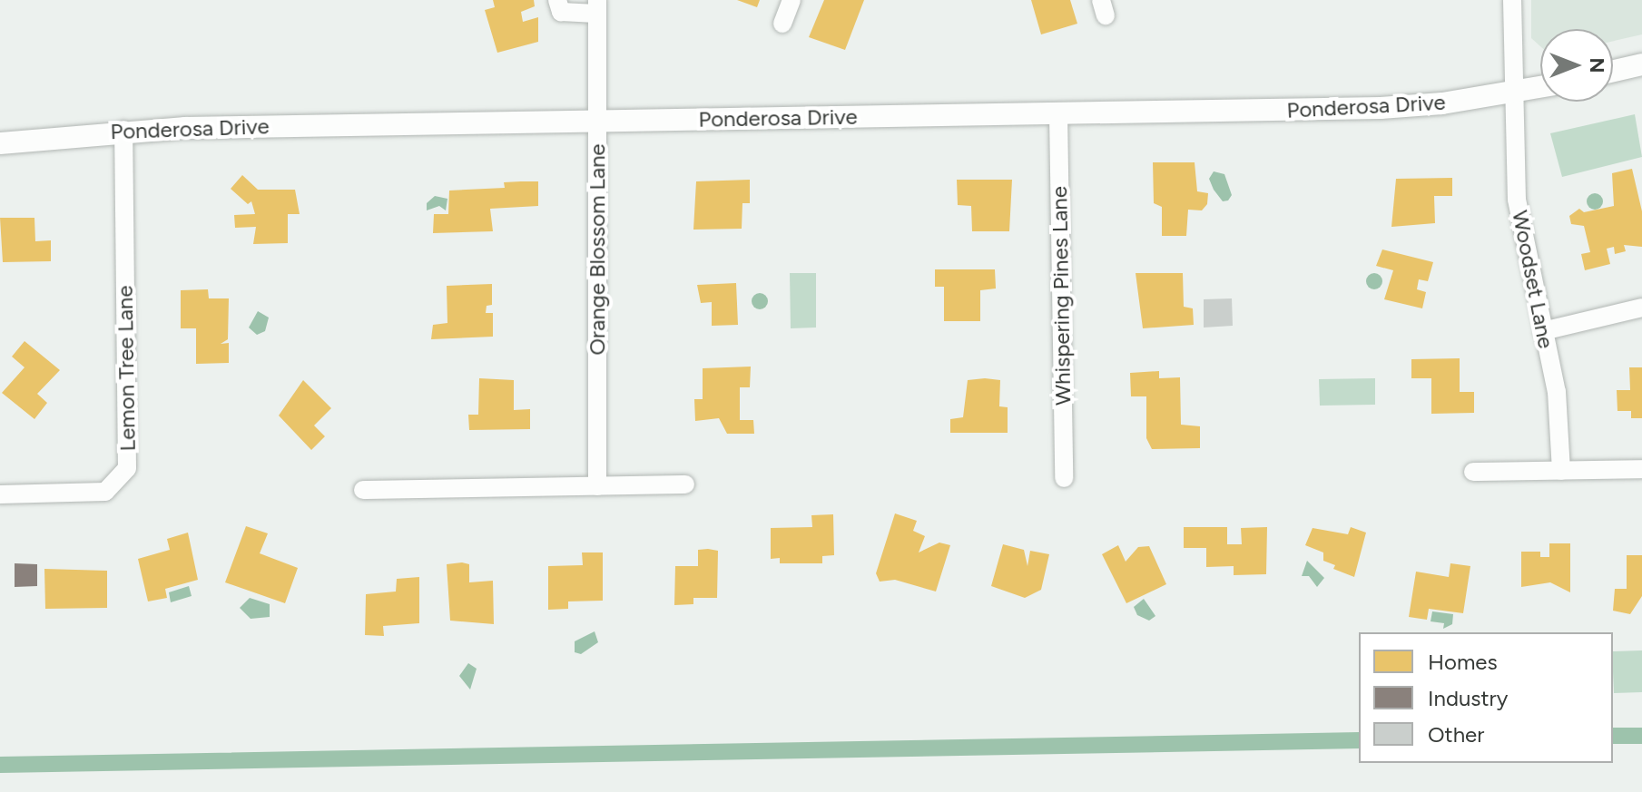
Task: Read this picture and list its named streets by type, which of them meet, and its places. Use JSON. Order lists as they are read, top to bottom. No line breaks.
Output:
{"streets":{"street":["Ponderosa Drive","Orange Blossom Lane","Woodset Lane","Whispering Pines Lane","Lemon Tree Lane"]},"crossings":[["Ponderosa Drive","Orange Blossom Lane"],["Ponderosa Drive","Woodset Lane"],["Ponderosa Drive","Whispering Pines Lane"],["Ponderosa Drive","Lemon Tree Lane"]],"legend":["Homes","Industry","Other"],"north":"right"}
